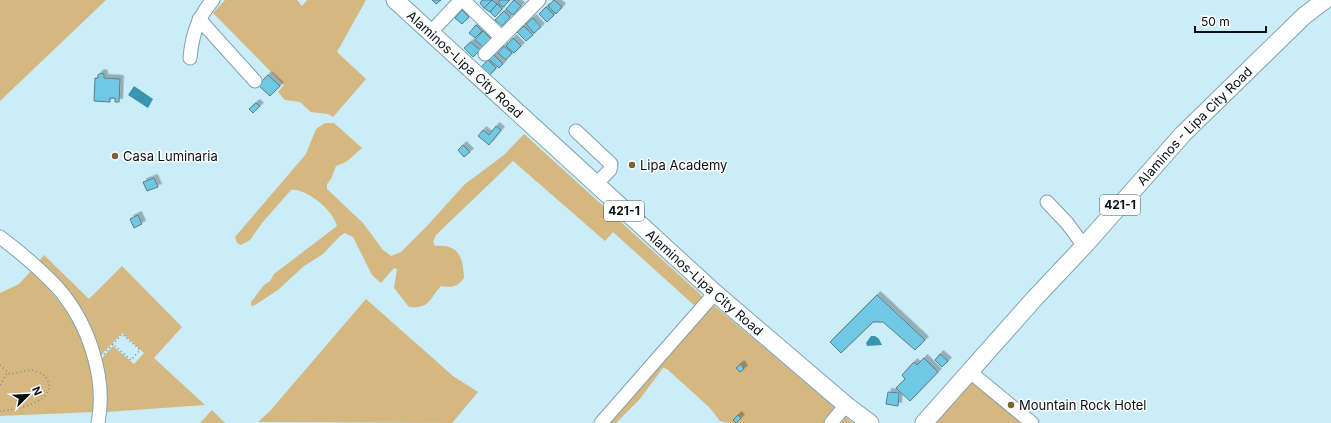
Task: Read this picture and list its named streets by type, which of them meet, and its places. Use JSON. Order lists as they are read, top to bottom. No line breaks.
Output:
{"streets":{"main road":["Alaminos-Lipa City Road","Alaminos - Lipa City Road","421-1"]},"places":["Casa Luminaria","Lipa Academy","Mountain Rock Hotel"],"scale_bar":"50 m","north":"top right"}
